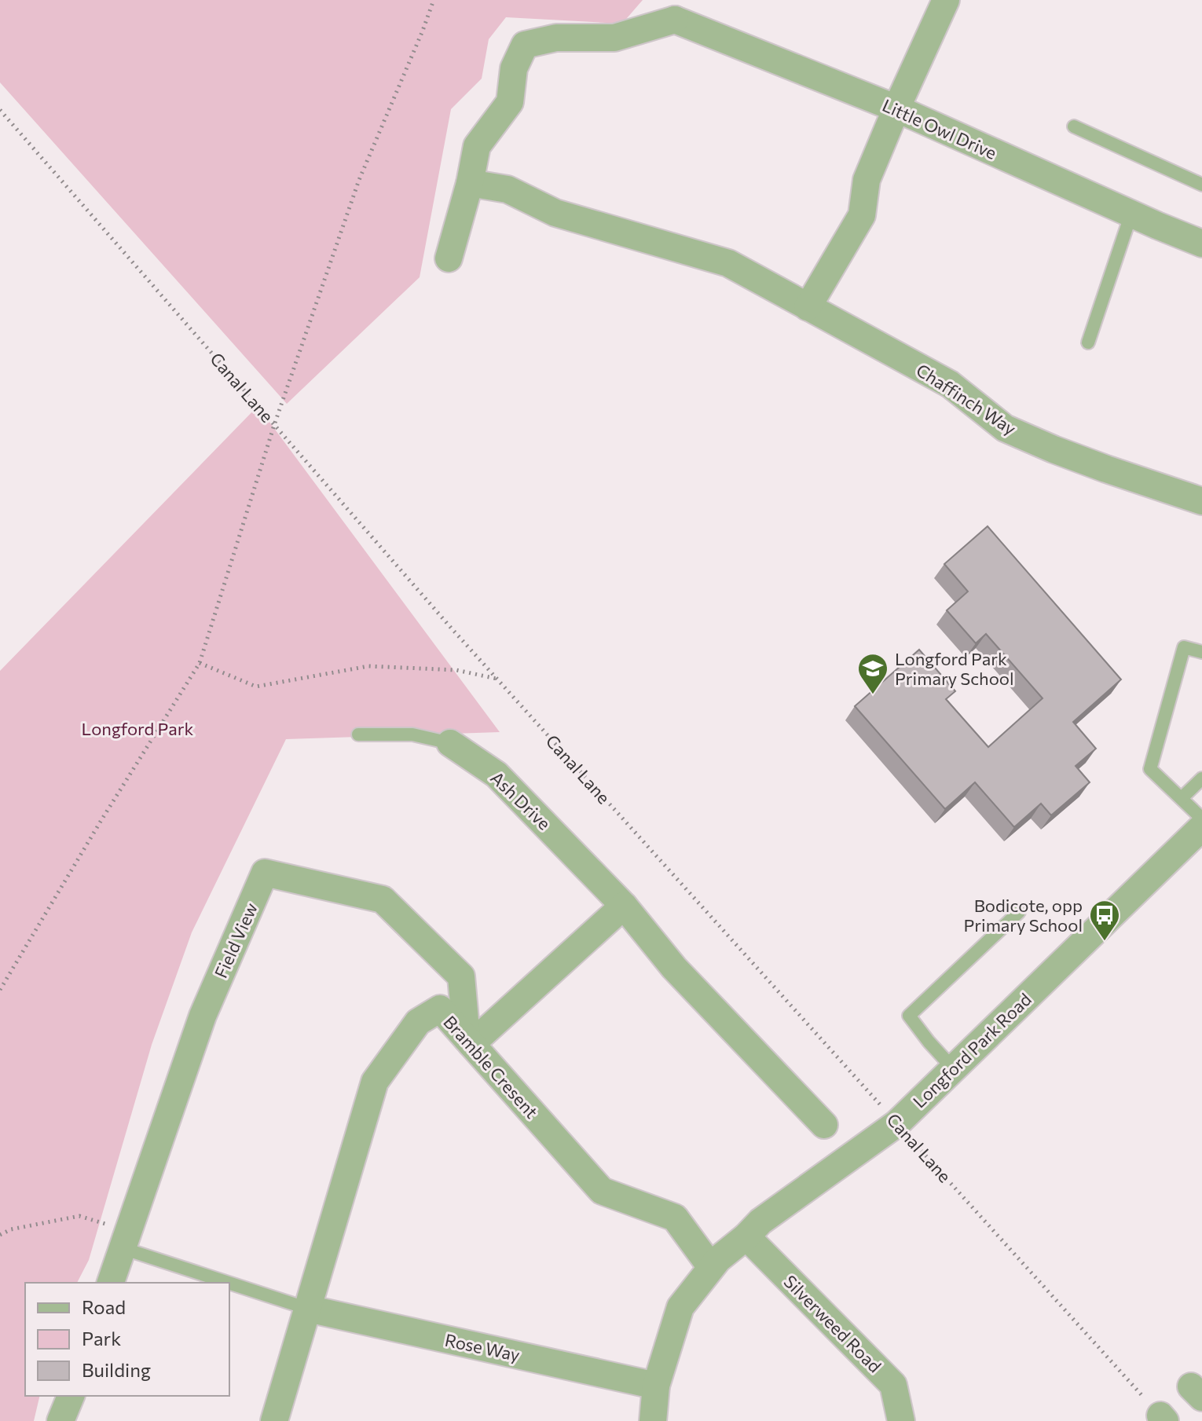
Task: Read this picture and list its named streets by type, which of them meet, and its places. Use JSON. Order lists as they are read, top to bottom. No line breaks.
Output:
{"streets":{"street":["Little Owl Drive","Chaffinch Way","Ash Drive","Field View","Longford Park Road","Bramble Cresent","Silverweed Road","Rose Way"],"path":["Canal Lane"]},"crossings":[["Canal Lane","Longford Park Road"],["Field View","Bramble Cresent"],["Longford Park Road","Bramble Cresent"],["Longford Park Road","Silverweed Road"],["Longford Park Road","Rose Way"],["Bramble Cresent","Rose Way"]],"parks":["Longford Park"],"places":{"school or university":["Longford Park Primary School"],"bus stop":["Bodicote, opp Primary School"]},"legend":["Road","Park","Building"]}
